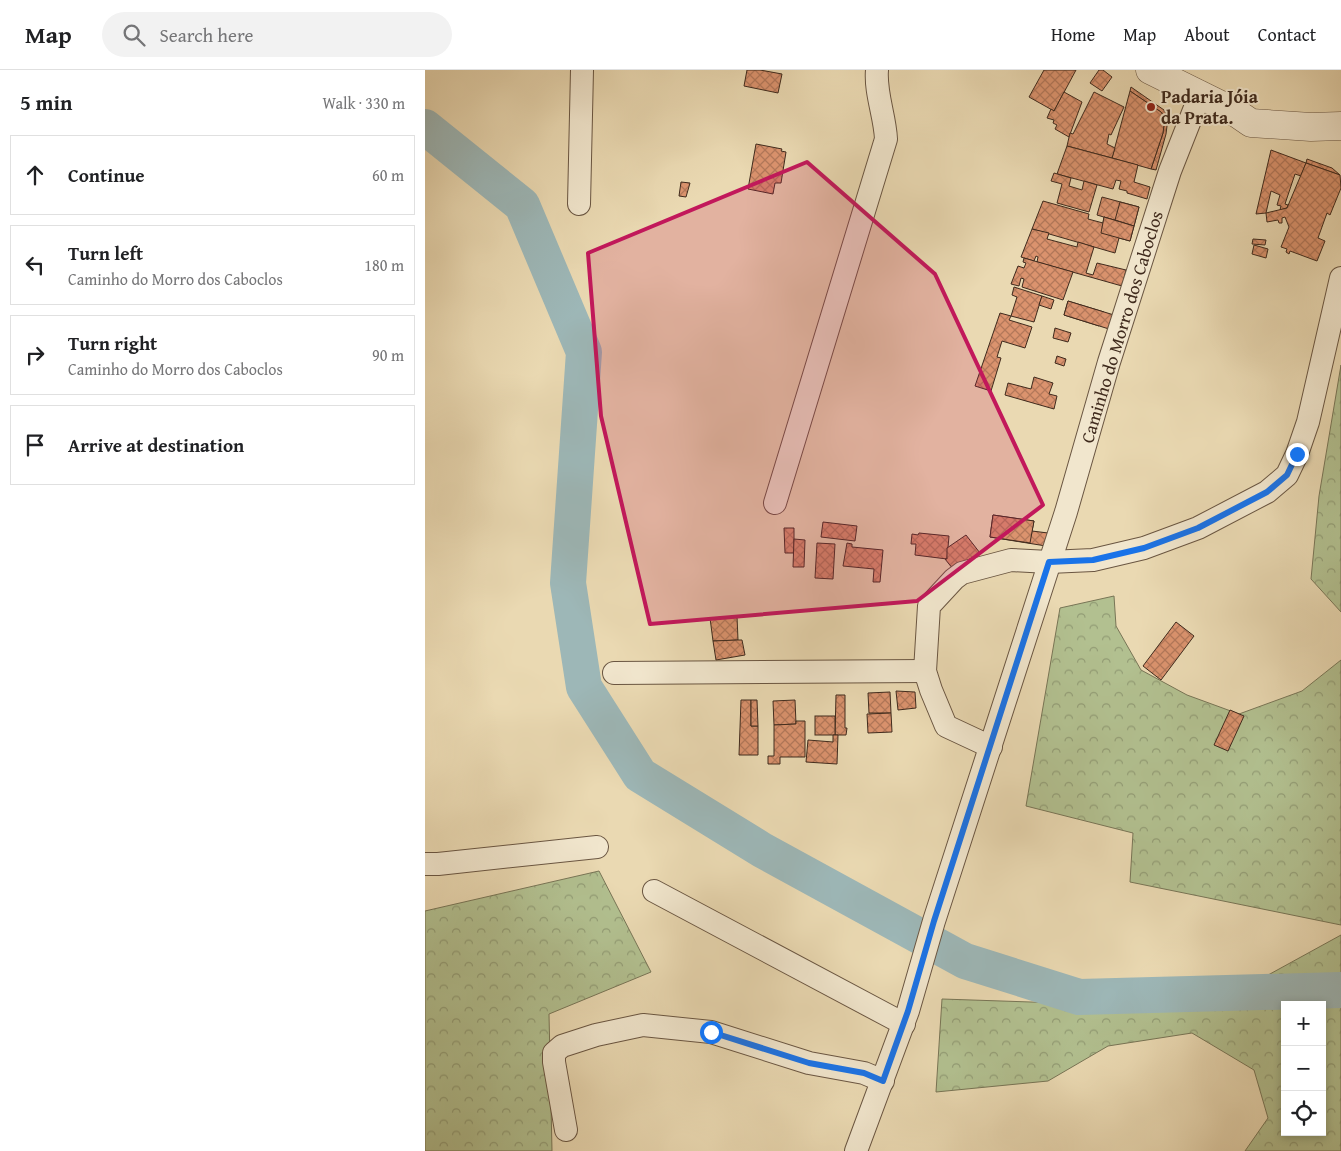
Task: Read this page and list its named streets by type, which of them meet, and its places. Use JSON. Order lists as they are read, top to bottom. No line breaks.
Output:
{"streets":{"street":["Caminho do Morro dos Caboclos"]},"places":["Padaria Jóia da Prata."],"page":{"header":"Map","search":"Search here","nav":["Home","Map","About","Contact"],"heading":["5 min","Walk · 330 m"],"list":[["Continue","60 m"],["Turn left","Caminho do Morro dos Caboclos","180 m"],["Turn right","Caminho do Morro dos Caboclos","90 m"],"Arrive at destination"],"map_buttons":["+","−"]}}
